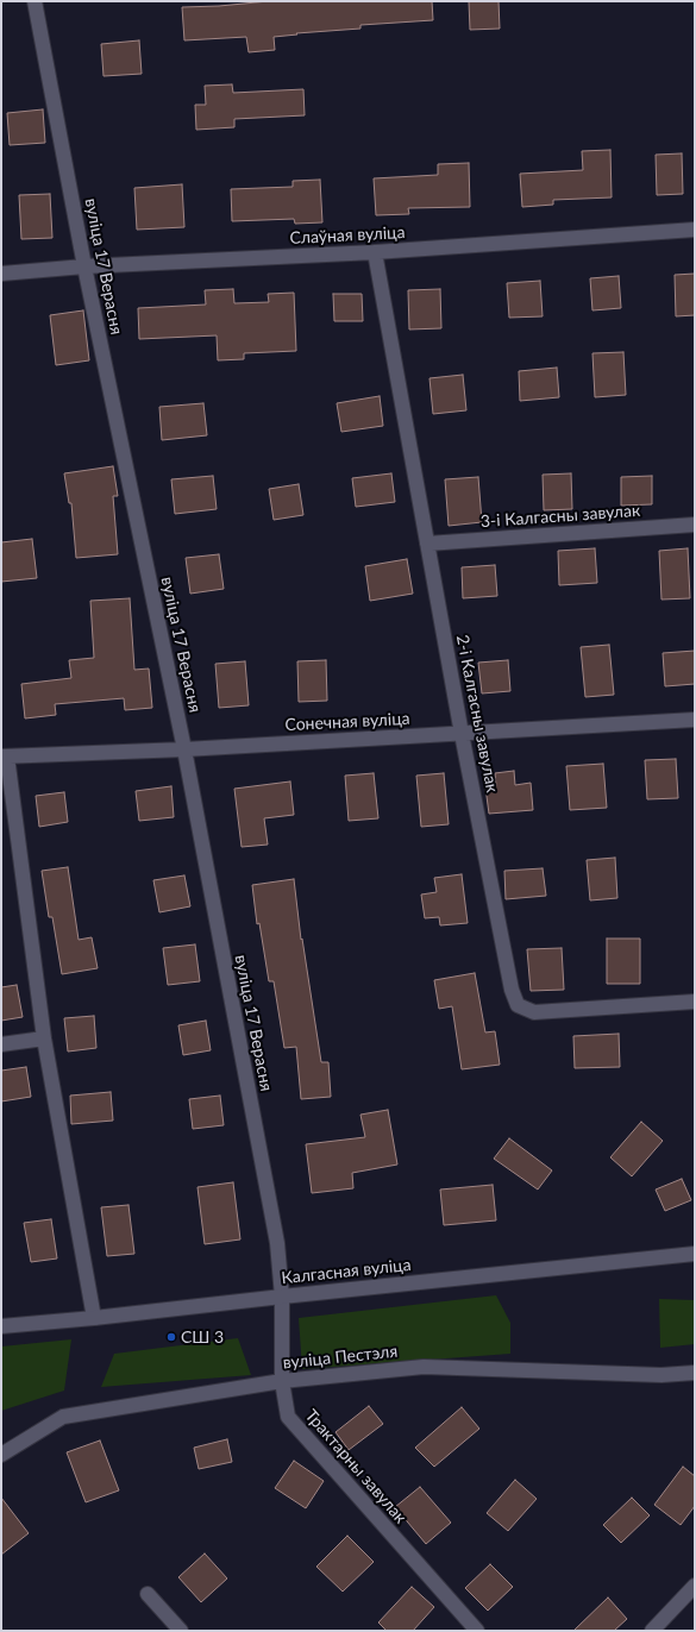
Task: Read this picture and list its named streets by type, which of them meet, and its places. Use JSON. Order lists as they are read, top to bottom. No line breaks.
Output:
{"streets":{"street":["Слаўная вуліца","вуліца 17 Верасня","3-і Калгасны завулак","2-і Калгасны завулак","Сонечная вуліца","Калгасная вуліца","вуліца Пестэля","Трактарны завулак"]},"crossings":[["Слаўная вуліца","вуліца 17 Верасня"],["Слаўная вуліца","2-і Калгасны завулак"],["вуліца 17 Верасня","Сонечная вуліца"],["вуліца 17 Верасня","Калгасная вуліца"],["вуліца 17 Верасня","Трактарны завулак"],["3-і Калгасны завулак","2-і Калгасны завулак"],["2-і Калгасны завулак","Сонечная вуліца"],["Калгасная вуліца","Трактарны завулак"],["вуліца Пестэля","Трактарны завулак"]],"places":["СШ 3"]}
